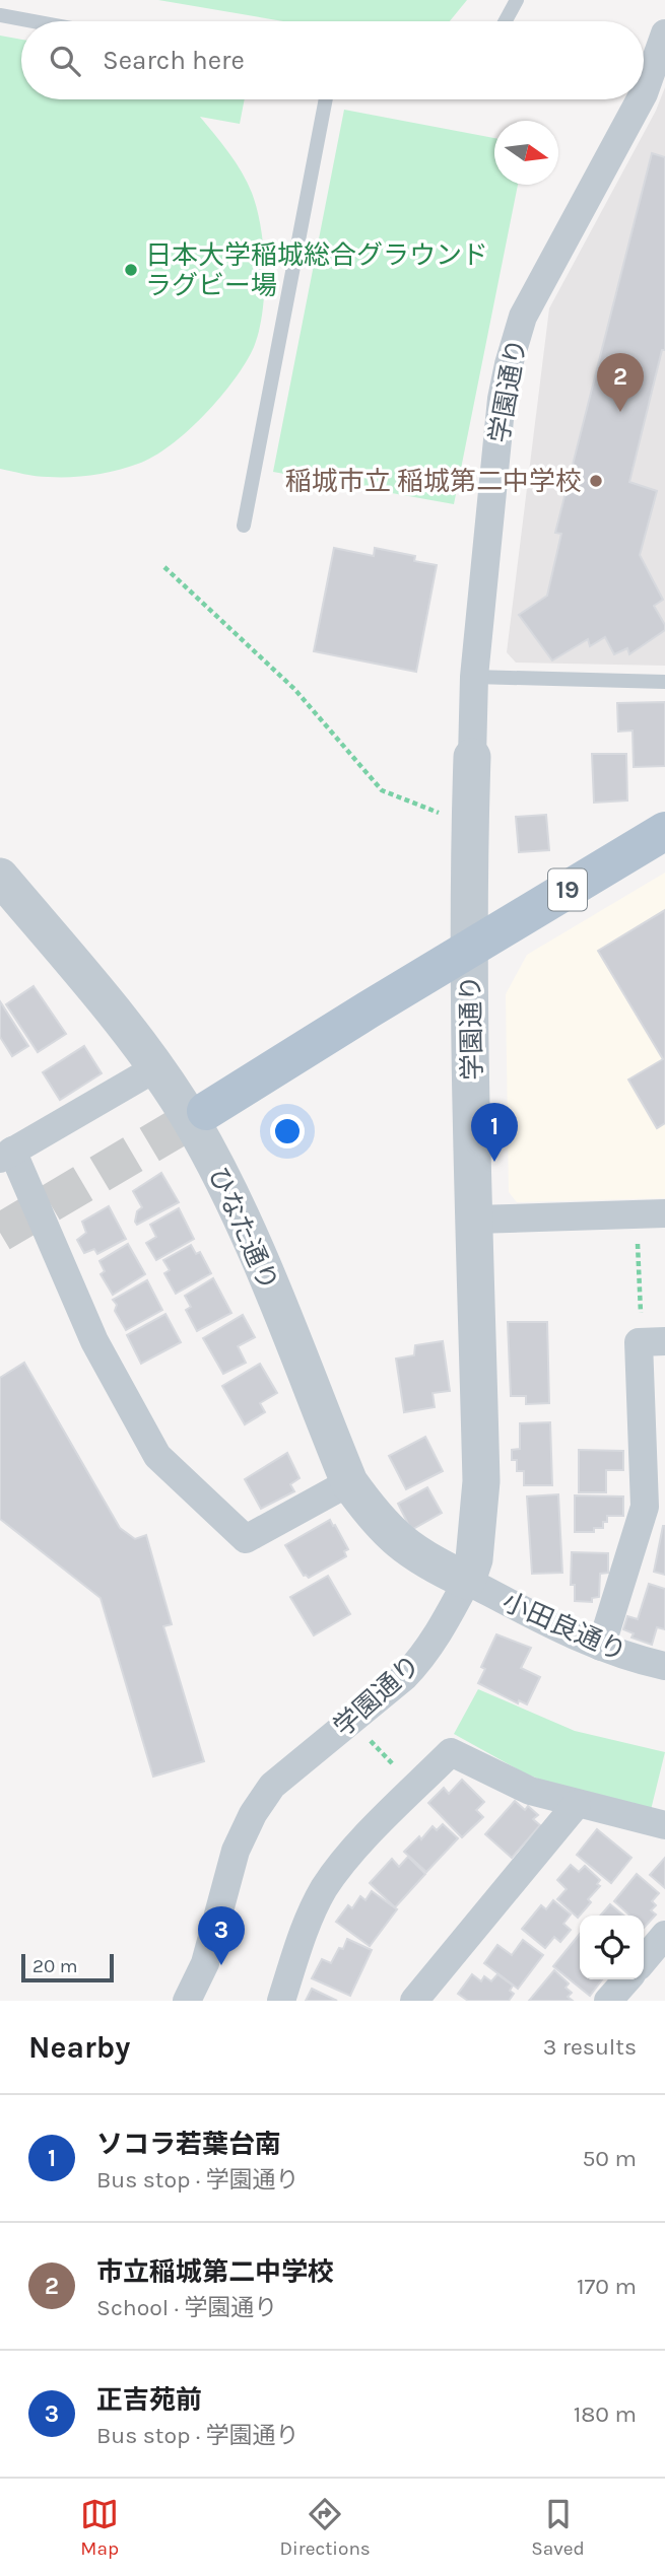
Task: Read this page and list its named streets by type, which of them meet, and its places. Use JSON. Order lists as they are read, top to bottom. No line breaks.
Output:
{"streets":{"main road":["19"],"street":["学園通り","ひなた通り","小田良通り"]},"crossings":[["学園通り","19"],["学園通り","ひなた通り"],["学園通り","小田良通り"],["ひなた通り","小田良通り"]],"places":["日本大学稲城総合グラウンド ラグビー場","稲城市立 稲城第二中学校"],"scale_bar":"20 m","north":"right","page":{"search":"Search here","pins":["2","1","3"],"scale":"20 m","heading":["Nearby","3 results"],"list":[{"mark":"1","name":"ソコラ若葉台南","note":"Bus stop · 学園通り","value":"50 m"},{"mark":"2","name":"市立稲城第二中学校","note":"School · 学園通り","value":"170 m"},{"mark":"3","name":"正吉苑前","note":"Bus stop · 学園通り","value":"180 m"}],"nav":["Map","Directions","Saved"]}}
